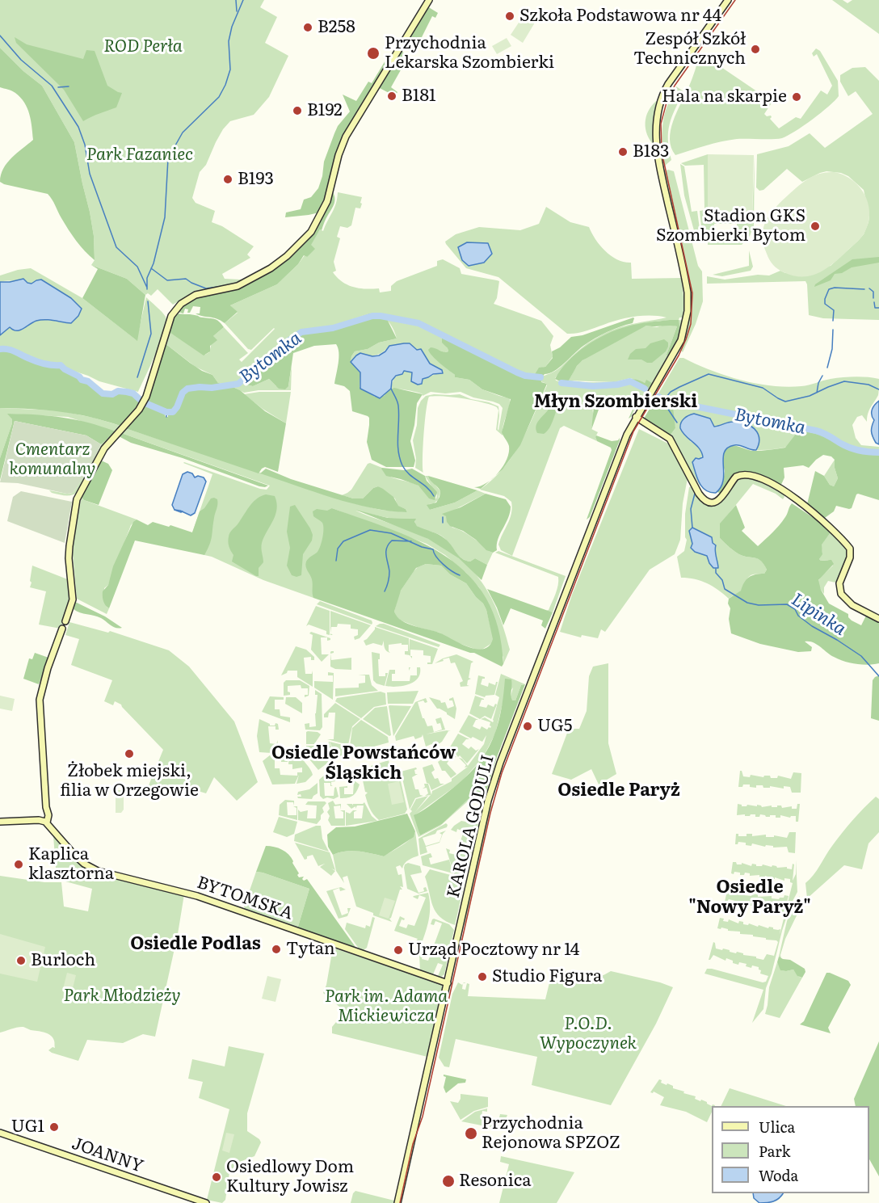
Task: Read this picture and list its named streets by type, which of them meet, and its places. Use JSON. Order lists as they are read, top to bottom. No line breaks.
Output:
{"streets":{"street":["KAROLA GODULI","BYTOMSKA","JOANNY"]},"crossings":[["KAROLA GODULI","BYTOMSKA"]],"districts":["Młyn Szombierski","Osiedle Powstańców Śląskich","Osiedle Paryż","Osiedle \"Nowy Paryż\"","Osiedle Podlas"],"water":["Bytomka","Lipinka"],"parks":["ROD Perła","Park Fazaniec","Cmentarz komunalny","Park Młodzieży","Park im. Adama Mickiewicza","P.O.D. Wypoczynek"],"places":["Szkoła Podstawowa nr 44","B258","Zespół Szkół Technicznych","Przychodnia Lekarska Szombierki","B181","Hala na skarpie","B192","B183","B193","Stadion GKS Szombierki Bytom","UG5","Żłobek miejski, filia w Orzegowie","Kaplica klasztorna","Tytan","Urząd Pocztowy nr 14","Burloch","Studio Figura","UG1","Przychodnia Rejonowa SPZOZ","Osiedlowy Dom Kultury Jowisz","Resonica"],"legend":["Ulica","Park","Woda"]}
